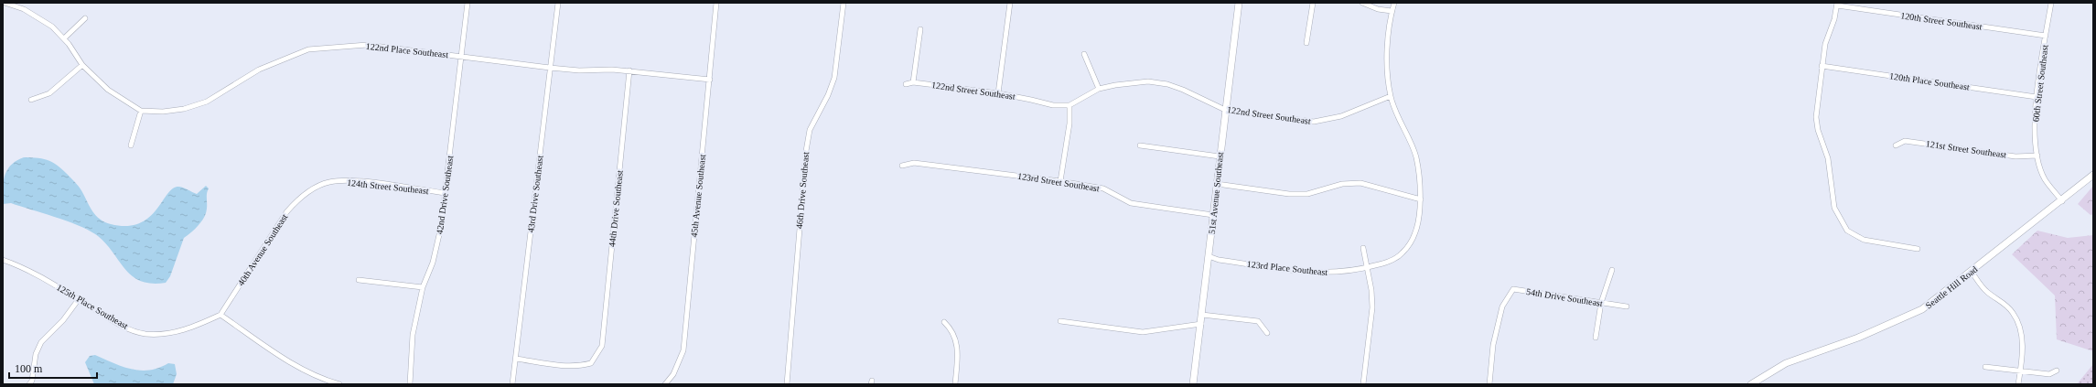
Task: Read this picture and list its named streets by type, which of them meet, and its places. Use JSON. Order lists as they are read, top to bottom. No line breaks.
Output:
{"streets":{"main road":["51st Avenue Southeast","Seattle Hill Road"],"street":["120th Street Southeast","122nd Place Southeast","120th Place Southeast","60th Street Southeast","122nd Street Southeast","121st Street Southeast","123rd Street Southeast","124th Street Southeast","46th Drive Southeast","43rd Drive Southeast","42nd Drive Southeast","45th Avenue Southeast","44th Drive Southeast","40th Avenue Southeast","123rd Place Southeast","54th Drive Southeast","125th Place Southeast"]},"crossings":[["120th Street Southeast","60th Street Southeast"],["122nd Place Southeast","43rd Drive Southeast"],["122nd Place Southeast","42nd Drive Southeast"],["122nd Place Southeast","45th Avenue Southeast"],["122nd Place Southeast","44th Drive Southeast"],["120th Place Southeast","60th Street Southeast"],["60th Street Southeast","121st Street Southeast"],["60th Street Southeast","Seattle Hill Road"],["122nd Street Southeast","51st Avenue Southeast"],["122nd Street Southeast","123rd Place Southeast"],["123rd Street Southeast","51st Avenue Southeast"],["124th Street Southeast","42nd Drive Southeast"],["124th Street Southeast","40th Avenue Southeast"],["51st Avenue Southeast","123rd Place Southeast"],["43rd Drive Southeast","44th Drive Southeast"],["40th Avenue Southeast","125th Place Southeast"]],"scale_bar":"100 m"}
